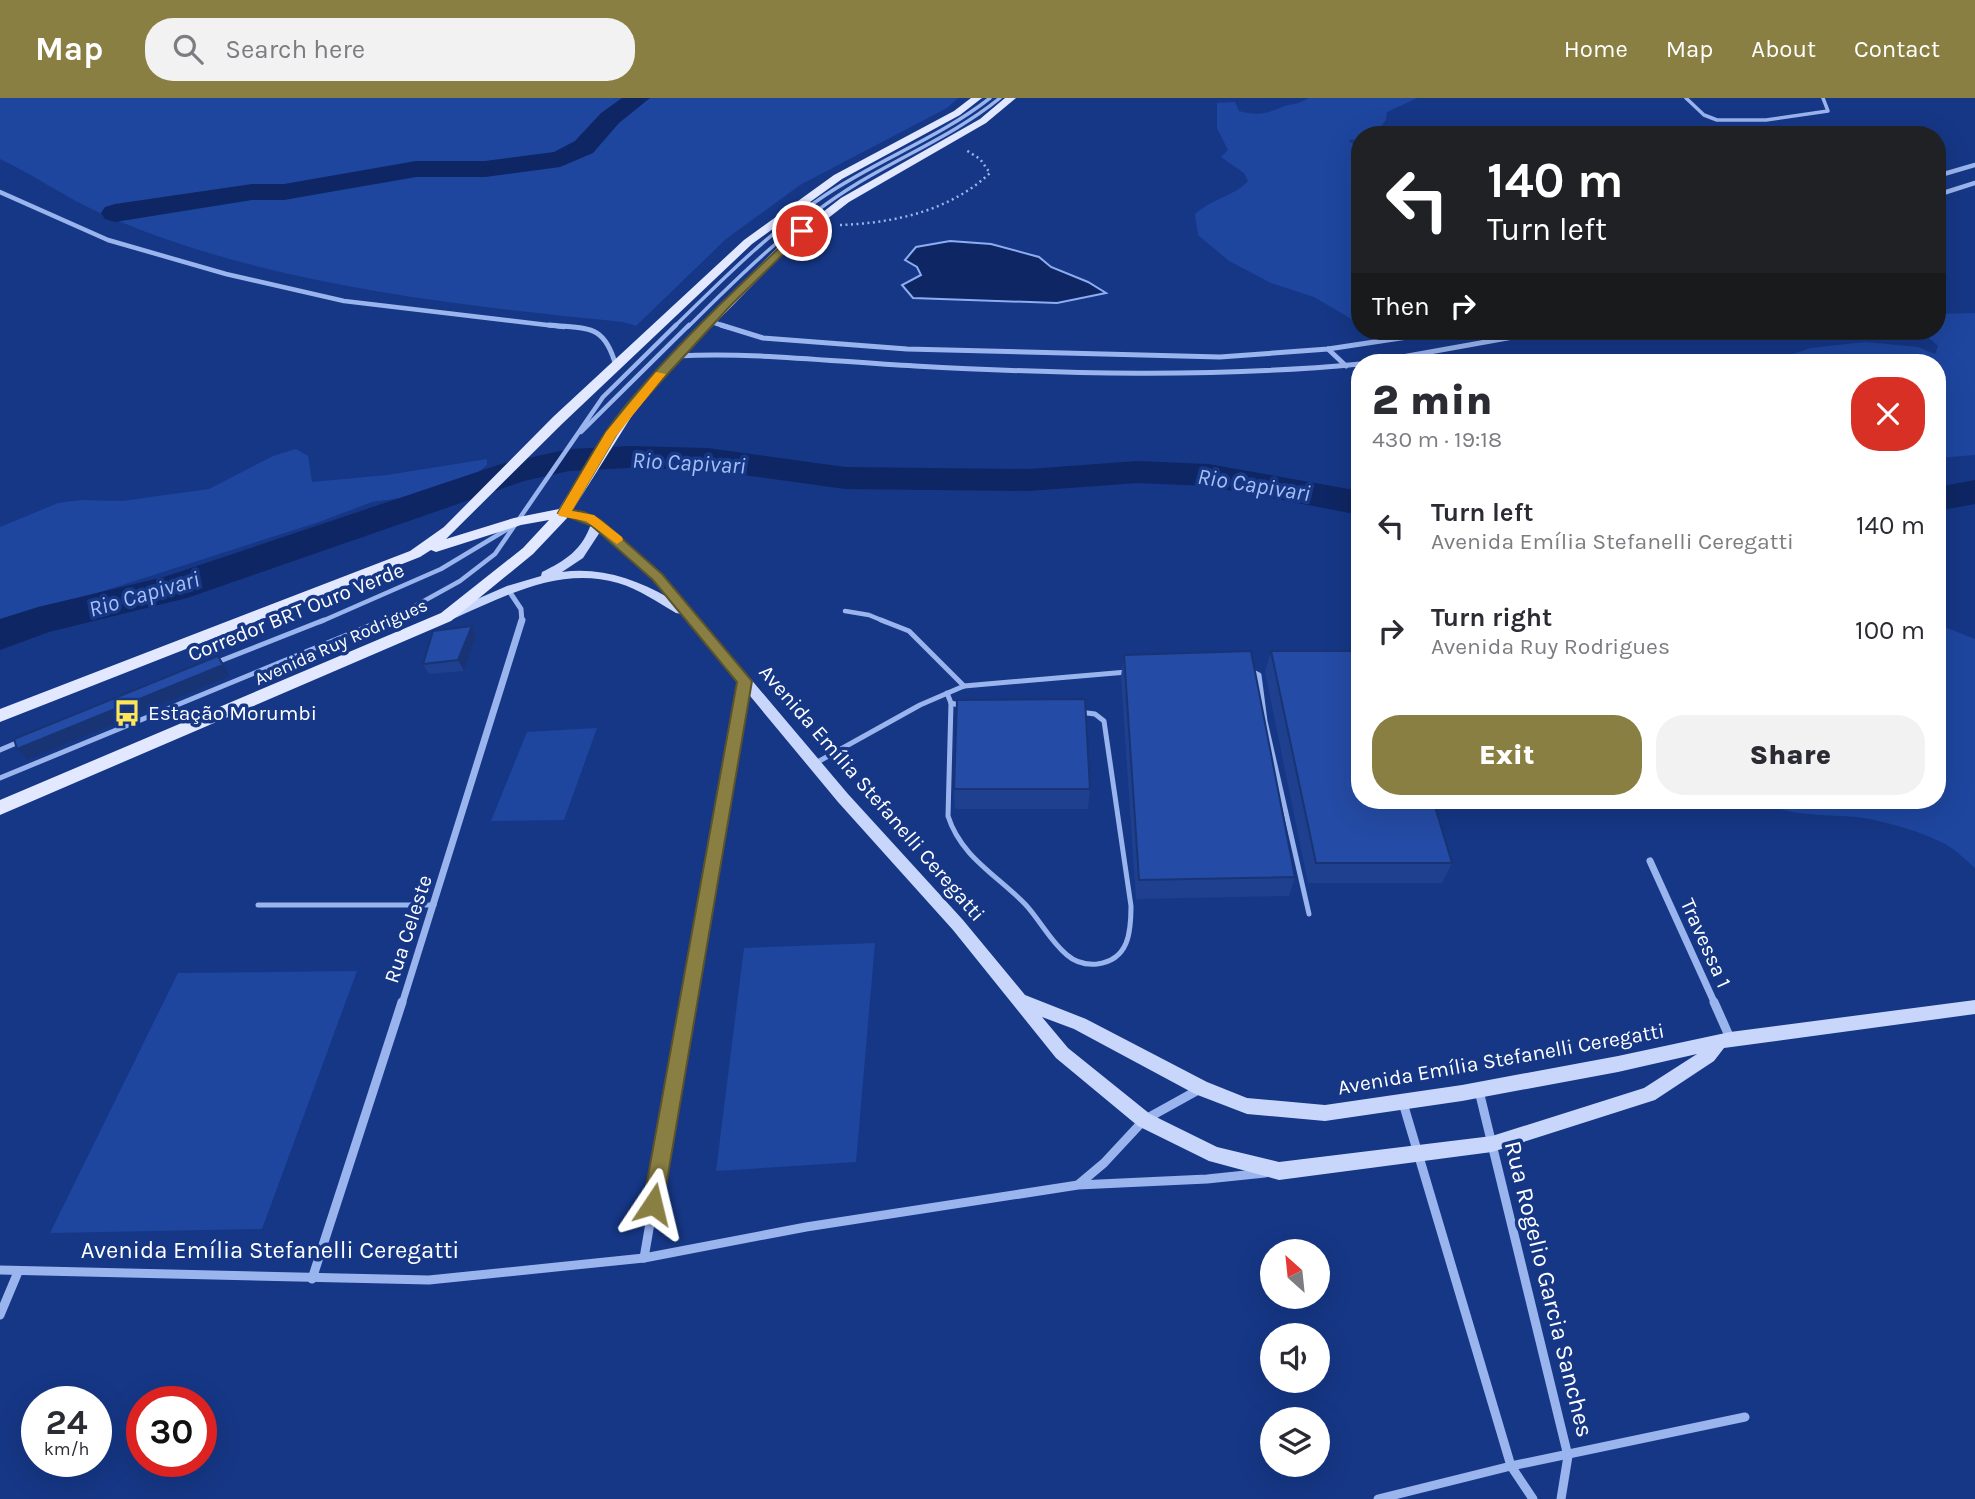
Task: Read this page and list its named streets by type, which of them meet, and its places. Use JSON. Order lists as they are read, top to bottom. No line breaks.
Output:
{"streets":{"main road":["Avenida Ruy Rodrigues"],"street":["Avenida Emília Stefanelli Ceregatti","Rua Celeste","Travessa 1","Rua Rogelio Garcia Sanches"],"lane":["Corredor BRT Ouro Verde"]},"crossings":[["Avenida Ruy Rodrigues","Avenida Emília Stefanelli Ceregatti"],["Avenida Emília Stefanelli Ceregatti","Rua Celeste"],["Avenida Emília Stefanelli Ceregatti","Travessa 1"],["Avenida Emília Stefanelli Ceregatti","Rua Rogelio Garcia Sanches"]],"water":["Rio Capivari"],"places":{"bus stop":["Estação Morumbi"]},"north":"top left","page":{"header":"Map","search":"Search here","nav":["Home","Map","About","Contact"],"turn":["140 m","Turn left"],"then":"Then","heading":["2 min","430 m · 19:18"],"list":[{"name":"Turn left","note":"Avenida Emília Stefanelli Ceregatti","value":"140 m"},{"name":"Turn right","note":"Avenida Ruy Rodrigues","value":"100 m"}],"buttons":["Exit","Share"],"speed":"24 km/h","limit":"30"}}
